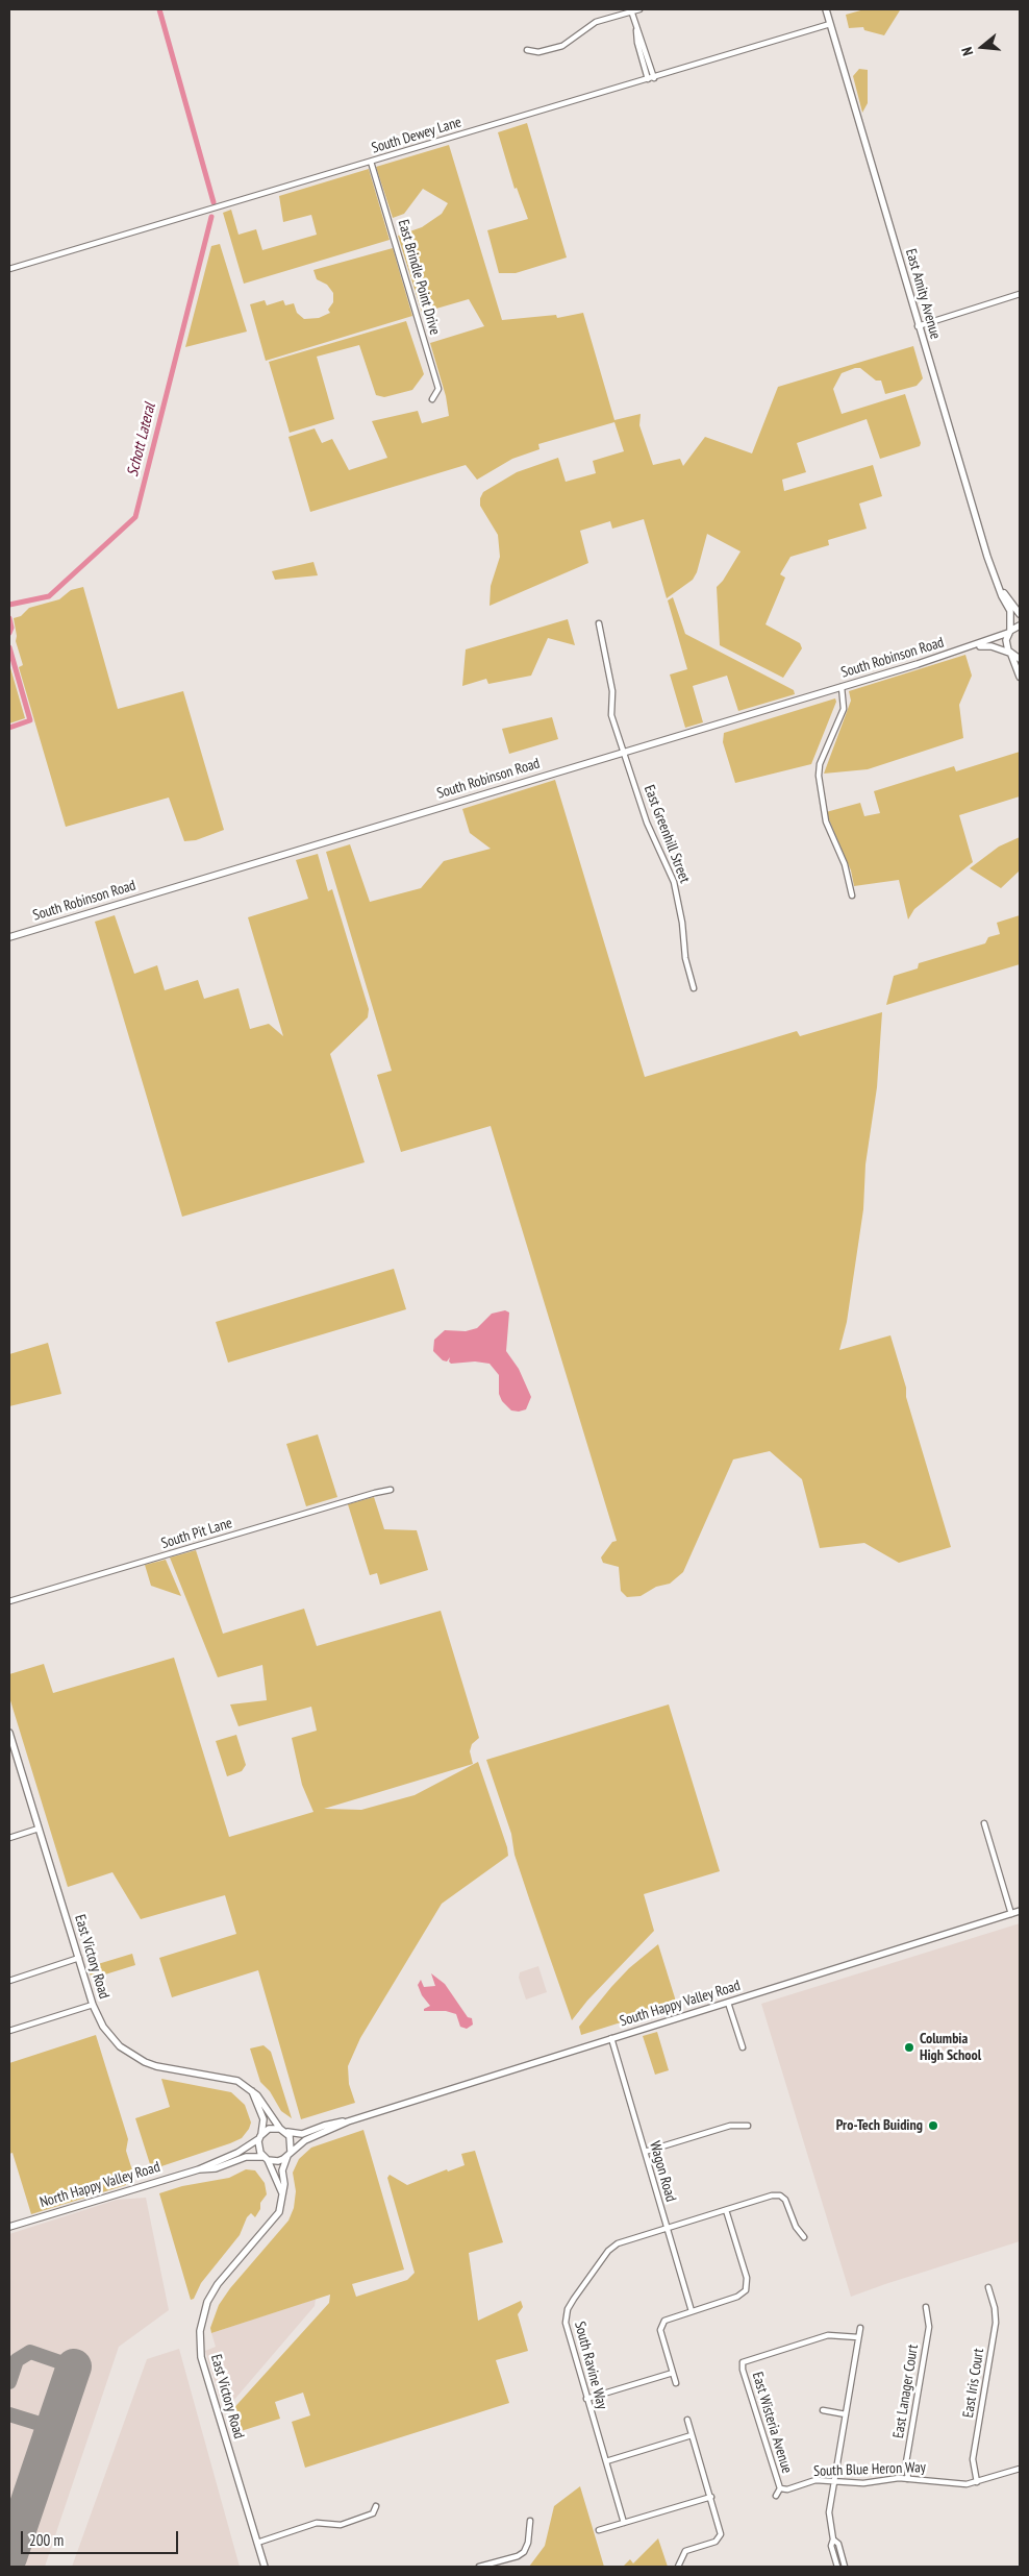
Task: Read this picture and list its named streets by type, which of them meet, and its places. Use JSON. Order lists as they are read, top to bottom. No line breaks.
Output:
{"streets":{"street":["South Dewey Lane","East Brindle Point Drive","East Amity Avenue","South Robinson Road","East Greenhill Street","South Pit Lane","East Victory Road","South Happy Valley Road","Wagon Road","North Happy Valley Road","South Ravine Way","East Iris Court","East Lanager Court","East Wisteria Avenue","South Blue Heron Way"]},"crossings":[["South Dewey Lane","East Brindle Point Drive"],["South Dewey Lane","East Amity Avenue"],["East Amity Avenue","South Robinson Road"],["South Robinson Road","East Greenhill Street"],["East Victory Road","North Happy Valley Road"],["South Happy Valley Road","Wagon Road"],["Wagon Road","South Ravine Way"],["East Iris Court","South Blue Heron Way"],["East Lanager Court","South Blue Heron Way"],["East Wisteria Avenue","South Blue Heron Way"]],"water":["Schott Lateral"],"places":["Columbia High School","Pro-Tech Buiding"],"scale_bar":"200 m","north":"left"}
